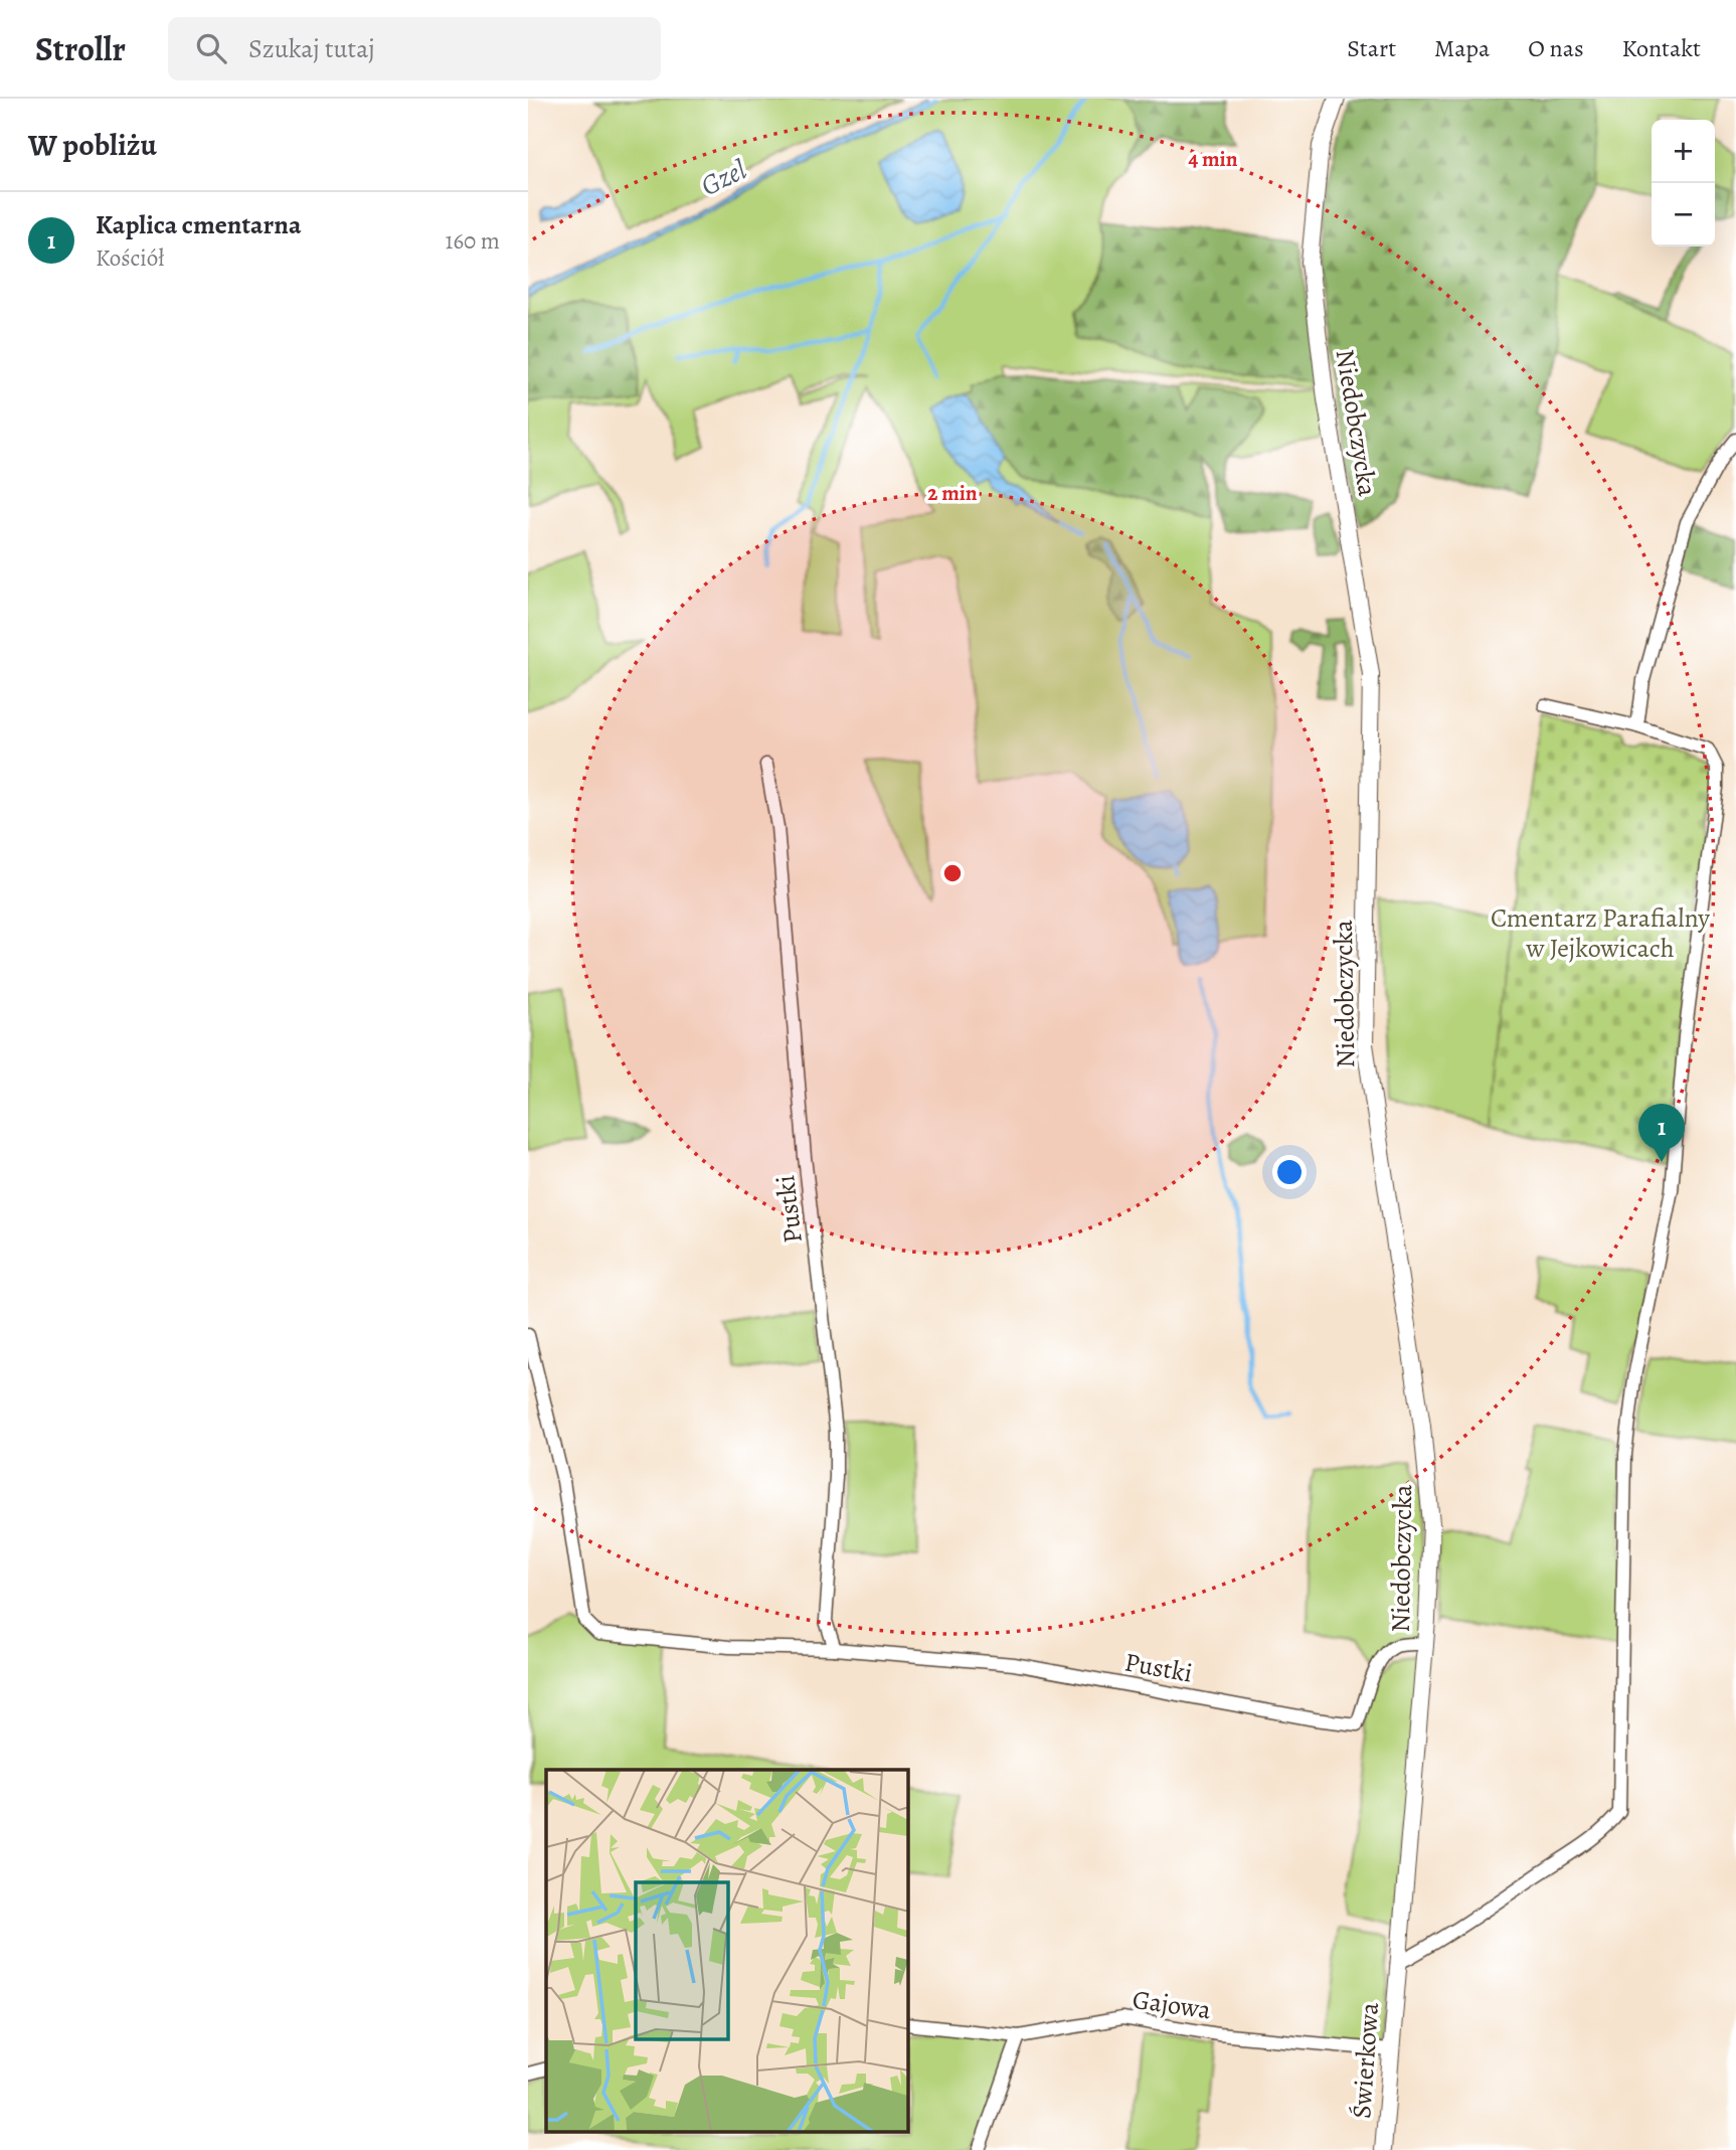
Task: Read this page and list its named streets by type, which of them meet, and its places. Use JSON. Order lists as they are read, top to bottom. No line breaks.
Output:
{"streets":{"street":["Niedobczycka","Pustki","Gajowa","Świerkowa"]},"crossings":[["Niedobczycka","Pustki"],["Niedobczycka","Świerkowa"],["Gajowa","Świerkowa"]],"water":["Gzel"],"parks":["Cmentarz Parafialny w Jejkowicach"],"page":{"header":"Strollr","search":"Szukaj tutaj","nav":["Start","Mapa","O nas","Kontakt"],"heading":"W pobliżu","map_buttons":["+","−"],"list":[{"mark":"1","name":"Kaplica cmentarna","note":"Kościół","value":"160 m"}],"pins":"1"},"rings":["4 min","2 min"]}
